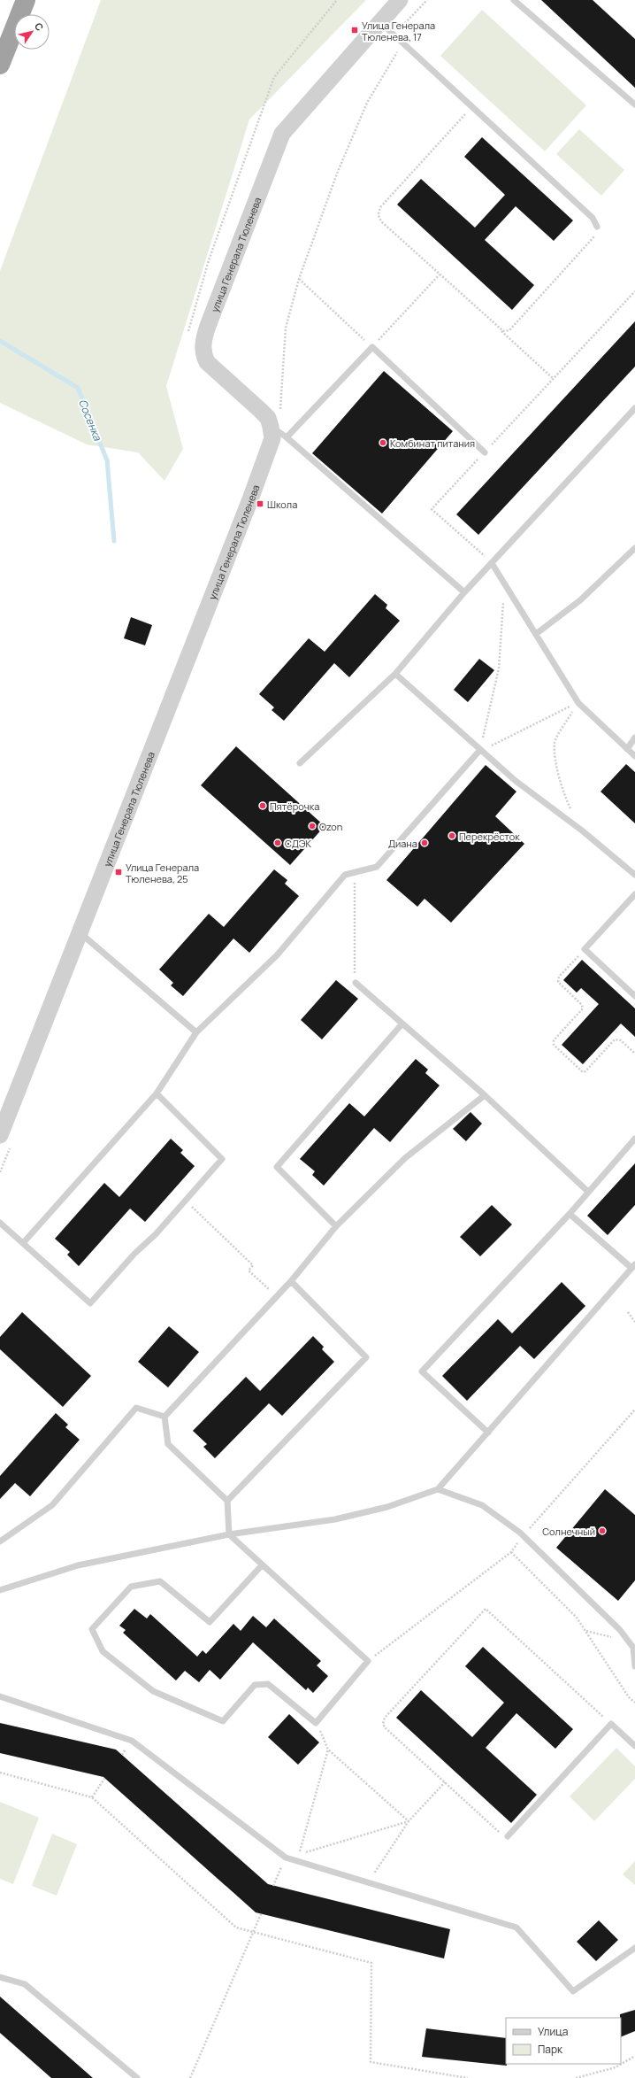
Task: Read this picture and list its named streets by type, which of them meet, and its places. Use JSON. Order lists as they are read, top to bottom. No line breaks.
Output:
{"streets":{"street":["улица Генерала Тюленева"]},"water":["Сосенка"],"places":{"transit":["Улица Генерала Тюленева, 17","Школа","Улица Генерала Тюленева, 25"],"other":["Комбинат питания","Пятёрочка","Ozon","Перекрёсток","СДЭК","Диана","Солнечный"]},"legend":["Улица","Парк"],"north":"top right"}
